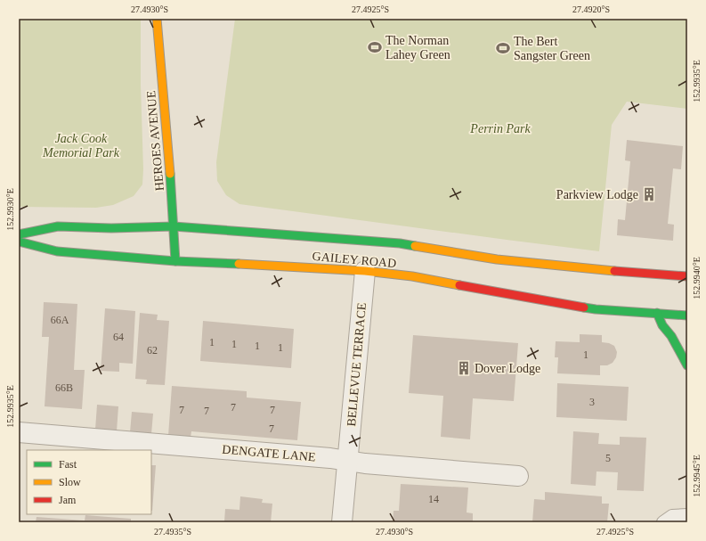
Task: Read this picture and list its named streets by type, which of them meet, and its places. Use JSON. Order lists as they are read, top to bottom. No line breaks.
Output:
{"streets":{"main road":["HEROES AVENUE","GAILEY ROAD"],"street":["BELLEVUE TERRACE","DENGATE LANE"]},"crossings":[["HEROES AVENUE","GAILEY ROAD"],["GAILEY ROAD","BELLEVUE TERRACE"],["BELLEVUE TERRACE","DENGATE LANE"]],"parks":["Perrin Park","Jack Cook Memorial Park"],"places":{"sports":["The Norman Lahey Green","The Bert Sangster Green"],"building":["Parkview Lodge","Dover Lodge"]},"house_numbers":["66A","64","1","1","1","1","62","1","66B","3","7","7","7","7","7","5","14"],"legend":["Fast","Slow","Jam"],"coordinates":["27.4930°S","27.4925°S","27.4920°S","152.9935°E","152.9930°E","152.9940°E","152.9945°E","27.4935°S"]}
